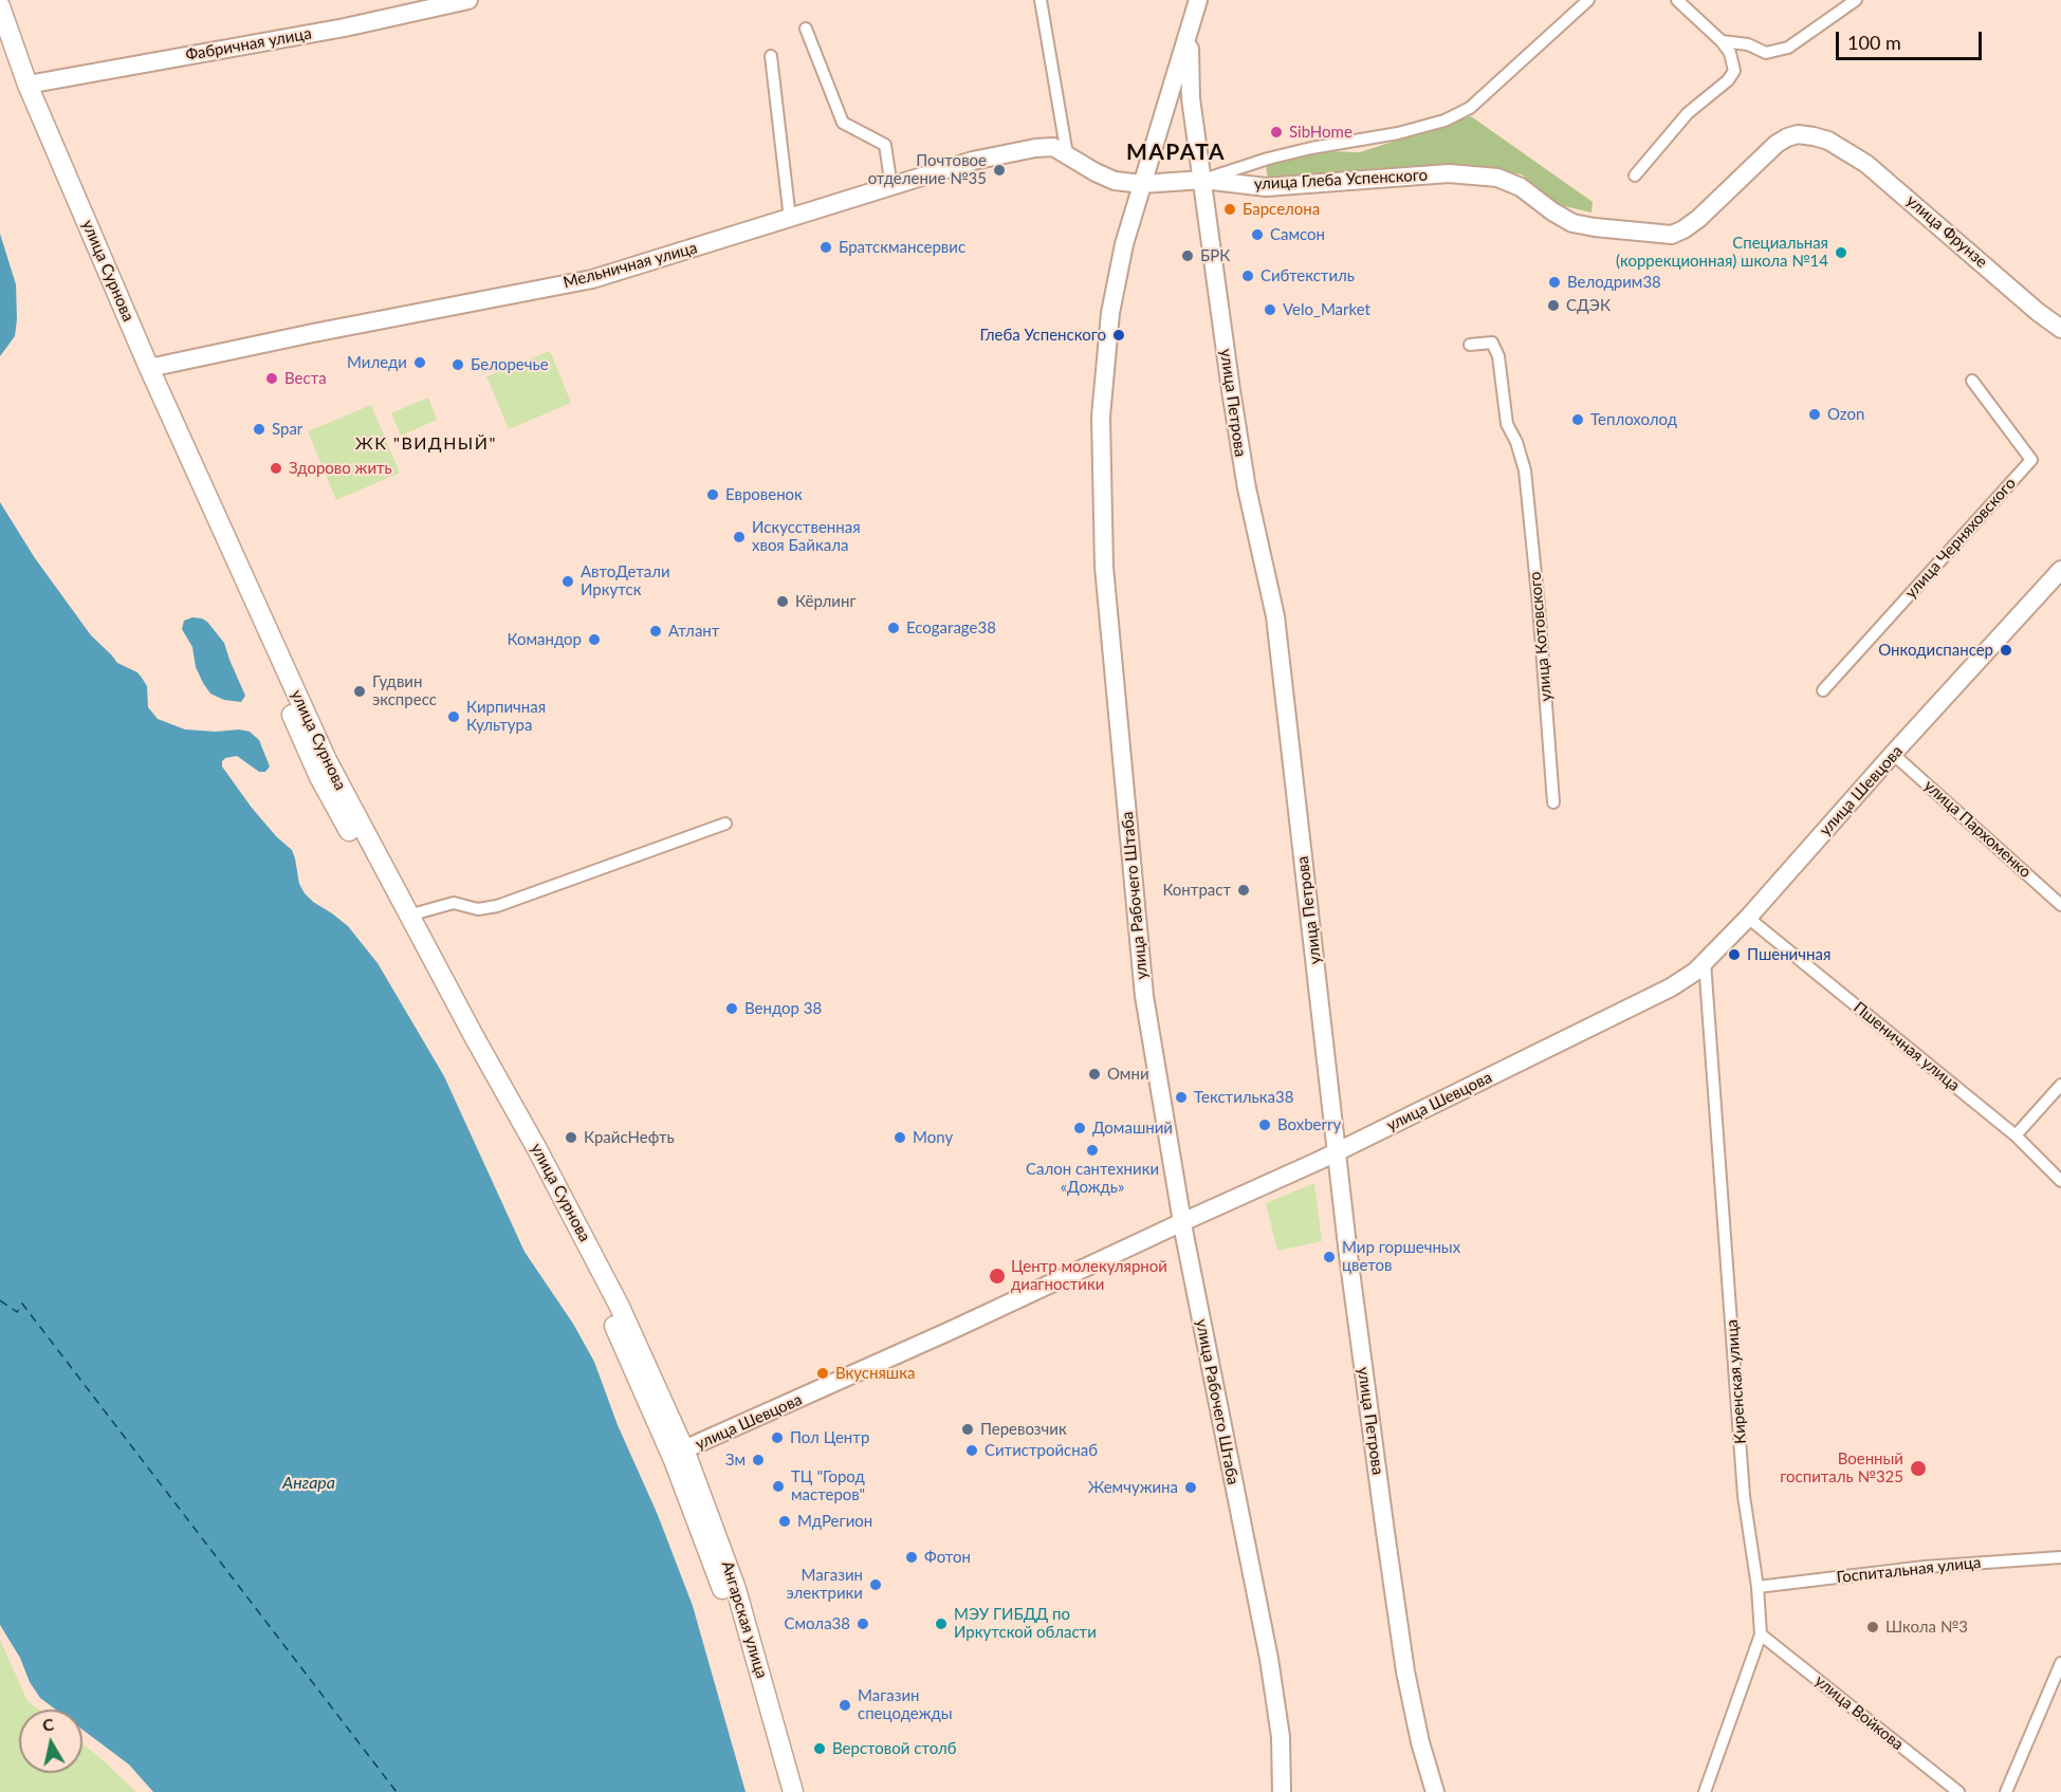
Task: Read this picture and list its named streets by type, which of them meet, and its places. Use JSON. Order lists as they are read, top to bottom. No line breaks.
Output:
{"streets":{"main road":["улица Сурнова","Ангарская улица"],"street":["Фабричная улица","улица Глеба Успенского","улица Фрунзе","Мельничная улица","улица Петрова","улица Черняховского","улица Котовского","улица Шевцова","улица Пархоменко","улица Рабочего Штаба","Пшеничная улица","Киренская улица","Госпитальная улица","улица Войкова"]},"crossings":[["Фабричная улица","улица Сурнова"],["улица Глеба Успенского","улица Фрунзе"],["улица Глеба Успенского","улица Петрова"],["Мельничная улица","улица Сурнова"],["улица Сурнова","улица Шевцова"],["улица Сурнова","Ангарская улица"],["улица Петрова","улица Шевцова"],["улица Петрова","улица Рабочего Штаба"],["улица Шевцова","улица Пархоменко"],["улица Шевцова","улица Рабочего Штаба"],["улица Шевцова","Пшеничная улица"],["улица Шевцова","Киренская улица"],["улица Шевцова","Ангарская улица"],["Киренская улица","Госпитальная улица"],["Киренская улица","улица Войкова"]],"districts":["МАРАТА","ЖК \"ВИДНЫЙ\""],"water":["Ангара"],"places":["SibHome","Почтовое отделение №35","Барселона","Самсон","Братскмансервис","Специальная (коррекционная) школа №14","БРК","Сибтекстиль","Велодрим38","СДЭК","Velo_Market","Глеба Успенского","Миледи","Белоречье","Веста","Ozon","Теплохолод","Spar","Здорово жить","Евровенок","Искусственная хвоя Байкала","АвтоДетали Иркутск","Кёрлинг","Ecogarage38","Атлант","Командор","Онкодиспансер","Гудвин экспресс","Кирпичная Культура","Контраст","Пшеничная","Вендор 38","Омни","Текстилька38","Boxberry","Домашний","КрайсНефть","Mony","Салон сантехники «Дождь»","Мир горшечных цветов","Центр молекулярной диагностики","Вкусняшка","Перевозчик","Пол Центр","Ситистройснаб","Зм","Военный госпиталь №325","ТЦ \"Город мастеров\"","Жемчужина","МдРегион","Фотон","Магазин электрики","Смола38","МЭУ ГИБДД по Иркутской области","Школа №3","Магазин спецодежды","Верстовой столб"],"scale_bar":"100 m","north":"top"}
